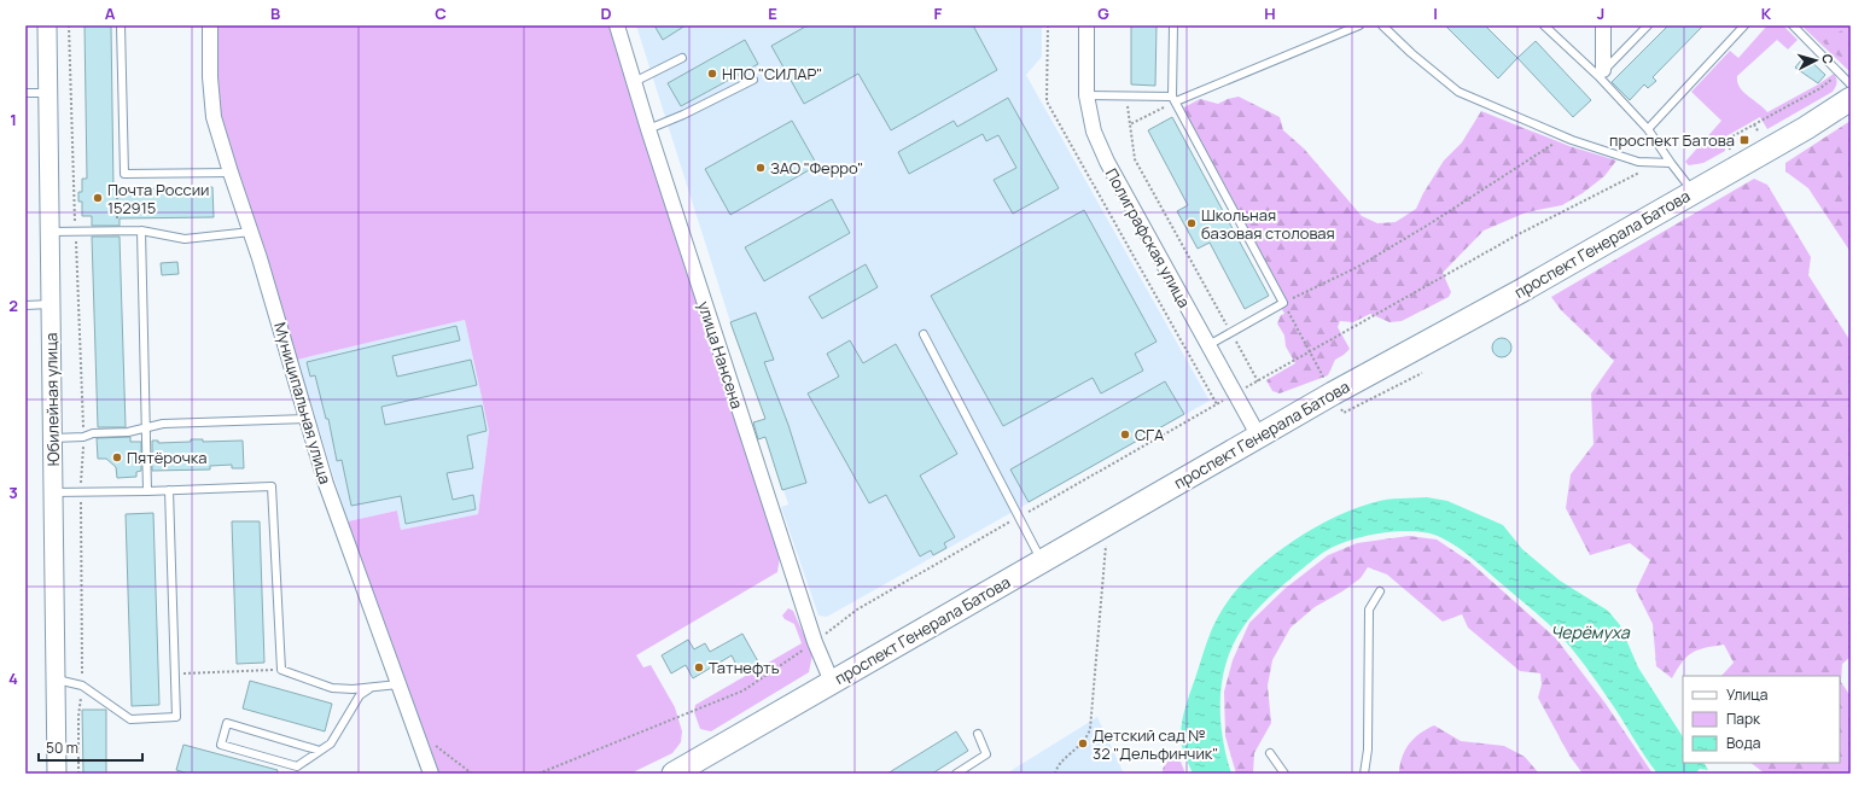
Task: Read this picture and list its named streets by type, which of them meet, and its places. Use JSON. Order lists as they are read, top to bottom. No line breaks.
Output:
{"streets":{"main road":["проспект Генерала Батова"],"street":["Полиграфская улица","улица Нансена","Юбилейная улица","Муниципальная улица"]},"crossings":[["Полиграфская улица","проспект Генерала Батова"],["проспект Генерала Батова","улица Нансена"]],"water":["Черёмуха"],"places":{"other":["НПО \"СИЛАР\"","ЗАО \"Ферро\"","Почта России 152915","Школьная базовая столовая","СГА","Пятёрочка","Татнефть","Детский сад № 32 \"Дельфинчик\""],"transit":["проспект Батова"]},"legend":["Улица","Парк","Вода"],"scale_bar":"50 m","north":"right","grid":{"columns":["A","B","C","D","E","F","G","H","I","J","K"],"rows":["1","2","3","4"]}}
